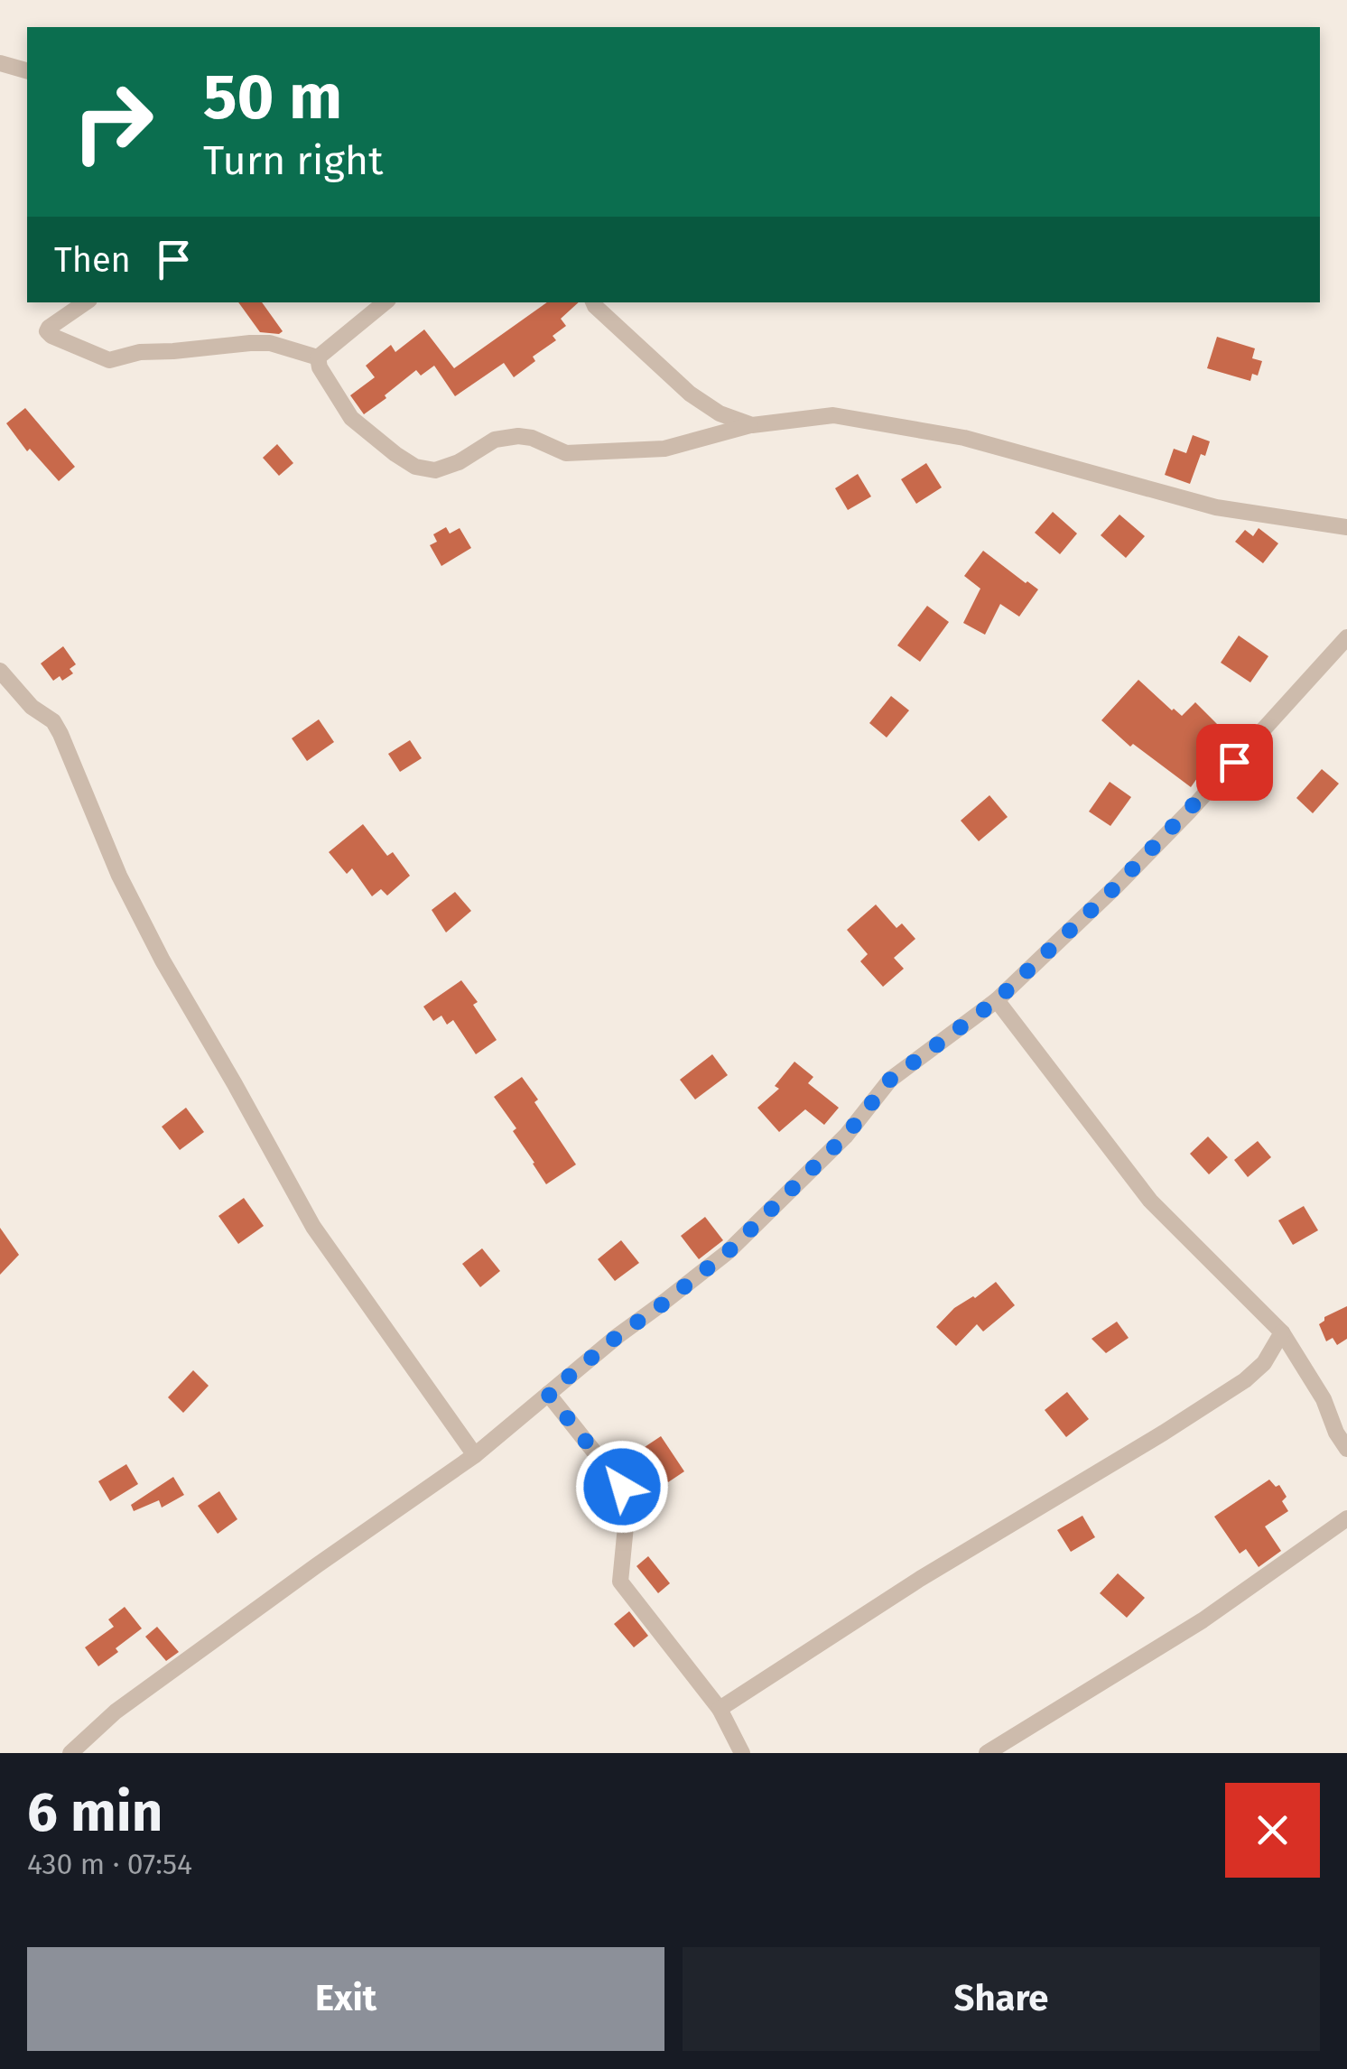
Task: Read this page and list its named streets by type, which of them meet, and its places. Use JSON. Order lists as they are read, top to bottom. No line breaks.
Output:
{"page":{"turn":["50 m","Turn right"],"then":"Then","heading":["6 min","430 m · 07:54"],"buttons":["Exit","Share"]}}
